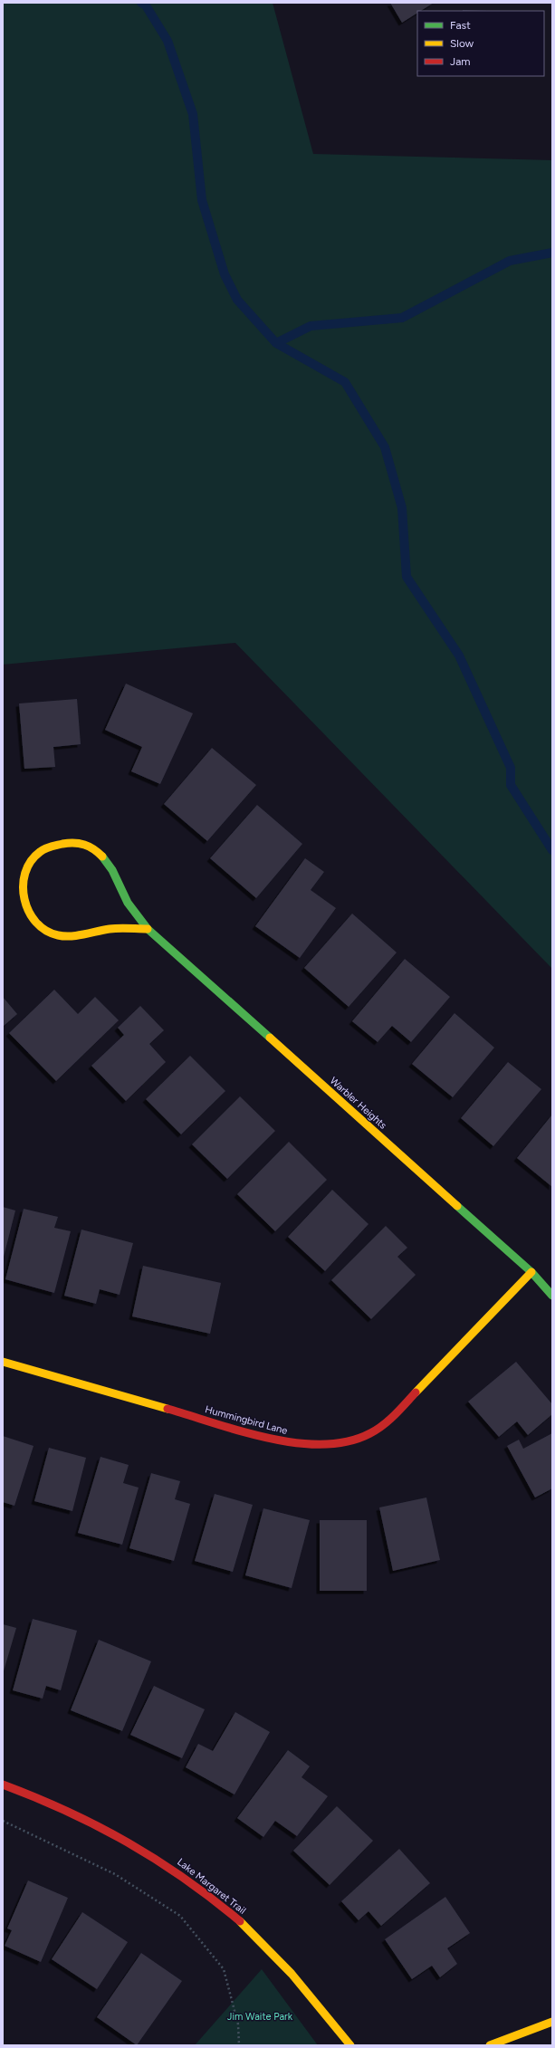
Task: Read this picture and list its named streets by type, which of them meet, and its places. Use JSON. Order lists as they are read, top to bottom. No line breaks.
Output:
{"streets":{"street":["Warbler Heights","Hummingbird Lane","Lake Margaret Trail"]},"crossings":[["Warbler Heights","Hummingbird Lane"]],"parks":["Jim Waite Park"],"legend":["Fast","Slow","Jam"]}
